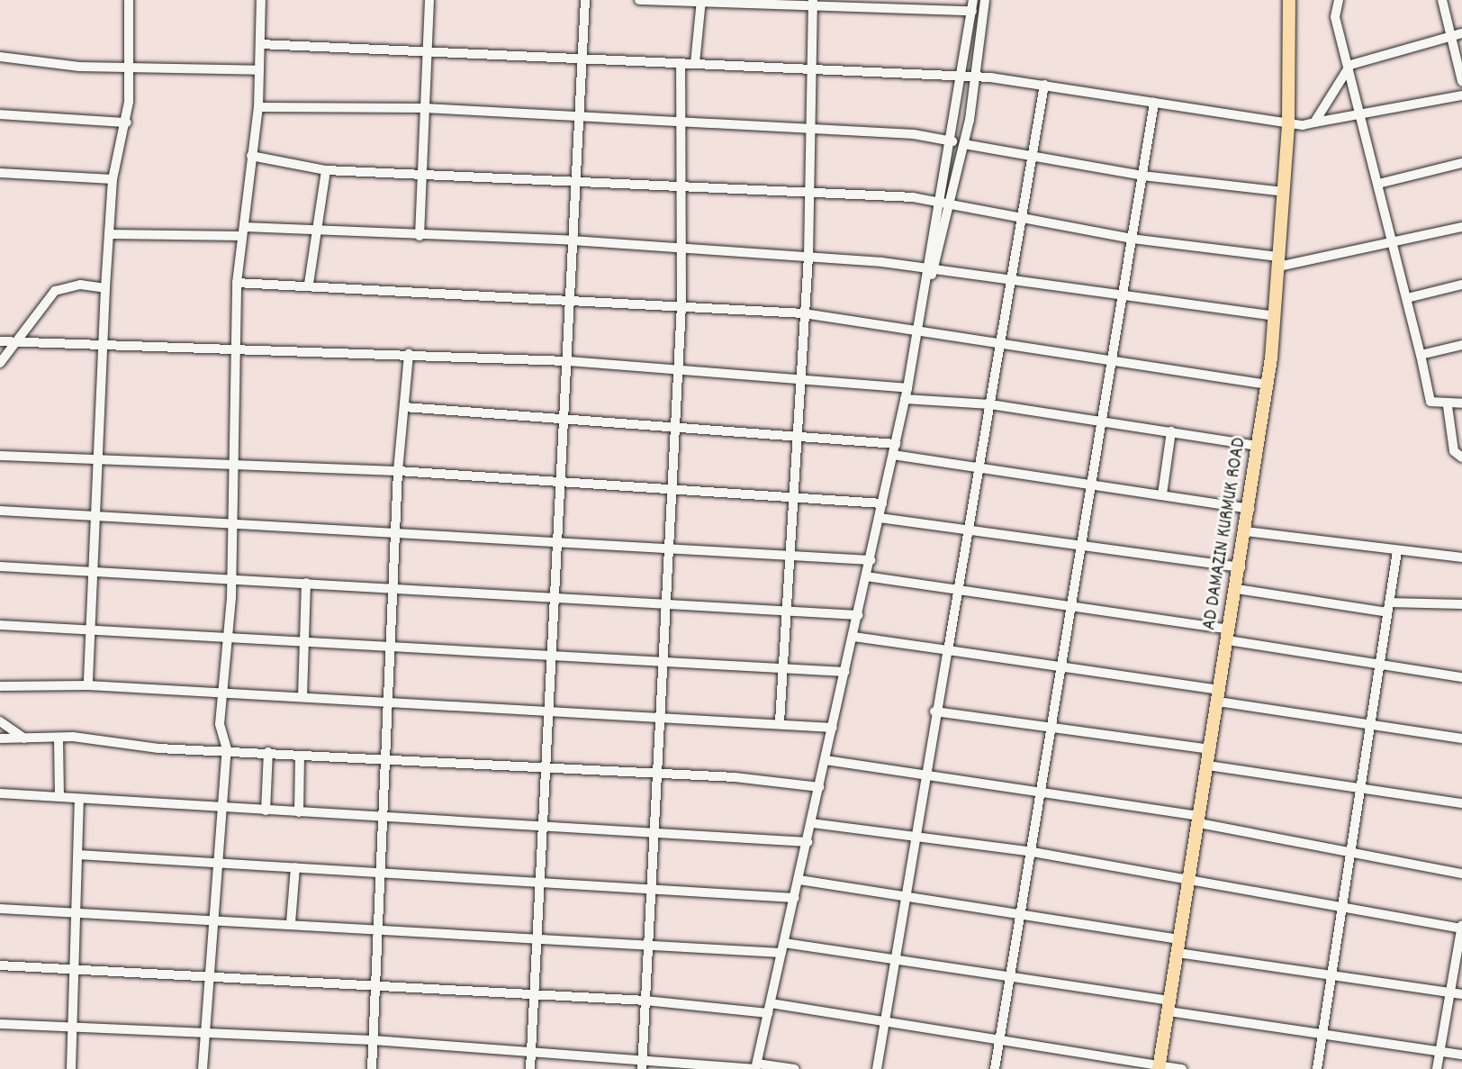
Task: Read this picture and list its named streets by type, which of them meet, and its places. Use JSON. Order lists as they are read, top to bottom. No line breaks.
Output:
{"streets":{"highway":["AD DAMAZIN KURMUK ROAD"]}}
